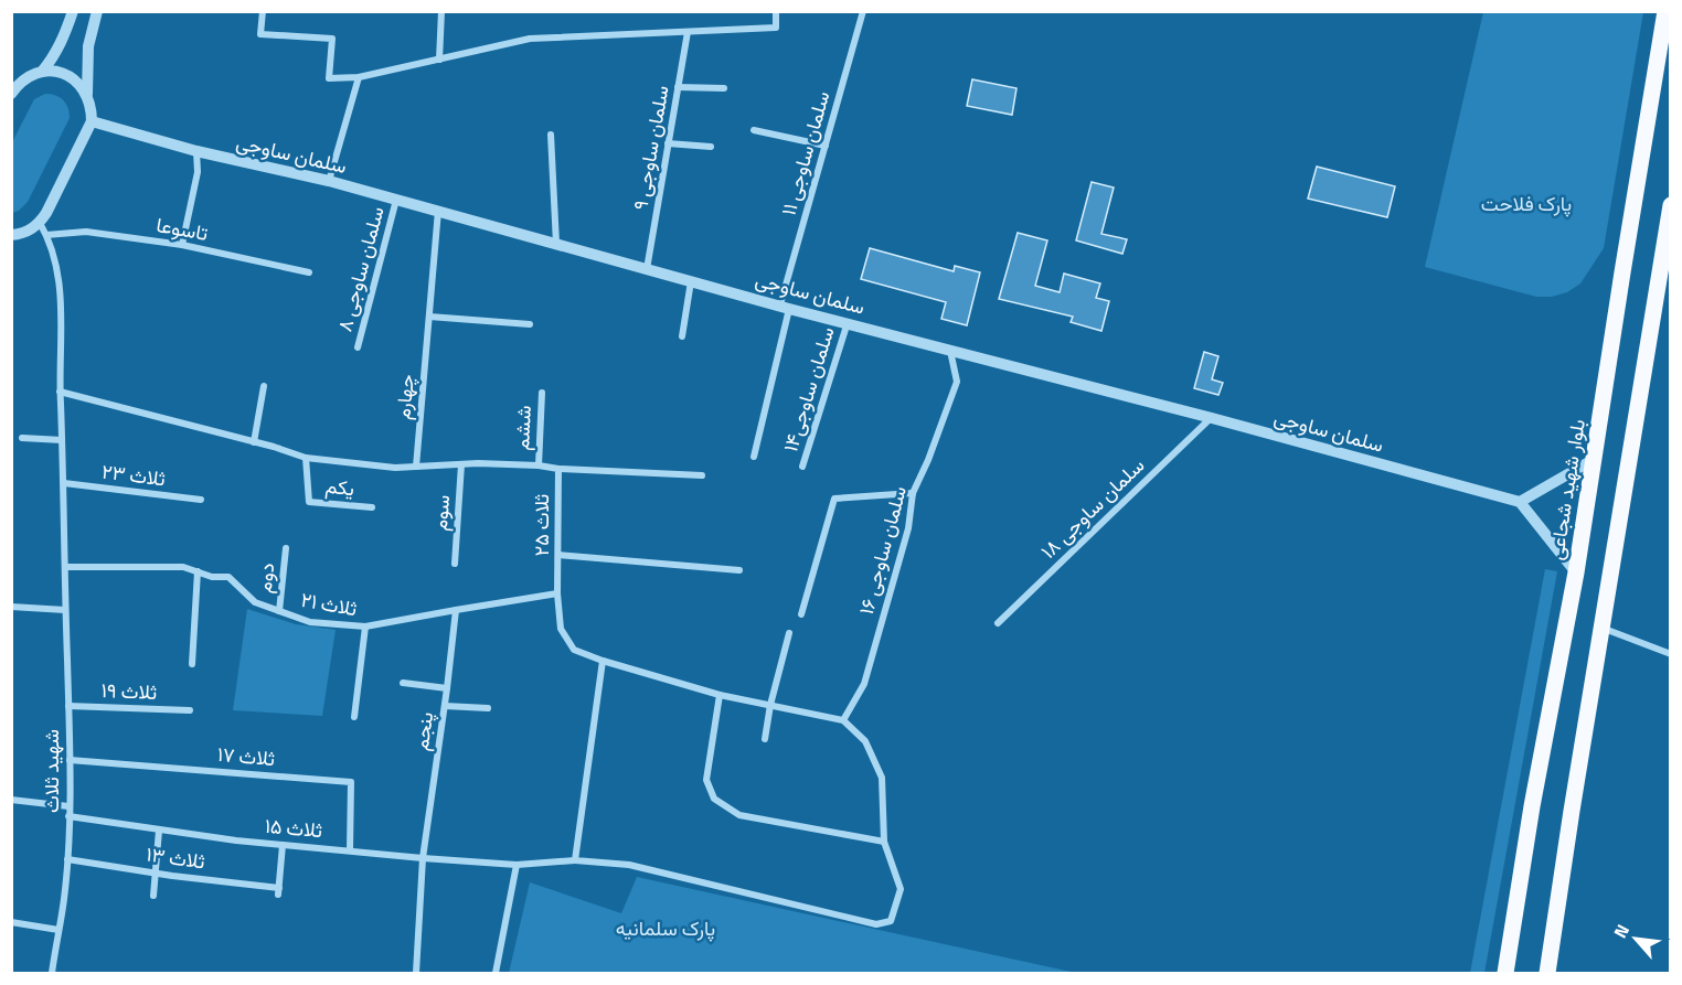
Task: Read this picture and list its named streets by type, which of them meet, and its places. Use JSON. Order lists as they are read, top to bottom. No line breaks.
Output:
{"streets":{"main road":["بلوار شهید شجاعی"],"street":["سلمان ساوجی ۹","سلمان ساوجی ۱۱","سلمان ساوجی","تاسوعا","سلمان ساوجی ۸","سلمان ساوجی۱۴","چهارم","ششم","ثلاث ۲۳","یکم","سلمان ساوجی ۱۸","سوم","ثلاث ۲۵","سلمان ساوجی ۱۶","دوم","ثلاث ۲۱","ثلاث ۱۹","پنجم","ثلاث ۱۷","شهید ثلاث","ثلاث ۱۵","ثلاث ۱۳"]},"crossings":[["سلمان ساوجی ۹","سلمان ساوجی"],["سلمان ساوجی ۱۱","سلمان ساوجی"],["سلمان ساوجی","سلمان ساوجی ۸"],["سلمان ساوجی","سلمان ساوجی۱۴"],["سلمان ساوجی","چهارم"],["سلمان ساوجی","سلمان ساوجی ۱۸"],["سلمان ساوجی","سلمان ساوجی ۱۶"],["تاسوعا","شهید ثلاث"],["چهارم","ثلاث ۲۵"],["ششم","ثلاث ۲۵"],["ثلاث ۲۳","شهید ثلاث"],["یکم","ثلاث ۲۵"],["سوم","ثلاث ۲۵"],["ثلاث ۲۵","سلمان ساوجی ۱۶"],["ثلاث ۲۵","ثلاث ۲۱"],["ثلاث ۲۵","شهید ثلاث"],["دوم","ثلاث ۲۱"],["ثلاث ۲۱","پنجم"],["ثلاث ۲۱","شهید ثلاث"],["ثلاث ۱۹","شهید ثلاث"],["پنجم","ثلاث ۱۵"],["ثلاث ۱۷","شهید ثلاث"],["ثلاث ۱۷","ثلاث ۱۵"],["شهید ثلاث","ثلاث ۱۵"],["شهید ثلاث","ثلاث ۱۳"],["ثلاث ۱۵","ثلاث ۱۳"]],"parks":["پارک فلاحت","پارک سلمانیه"],"north":"top left"}
